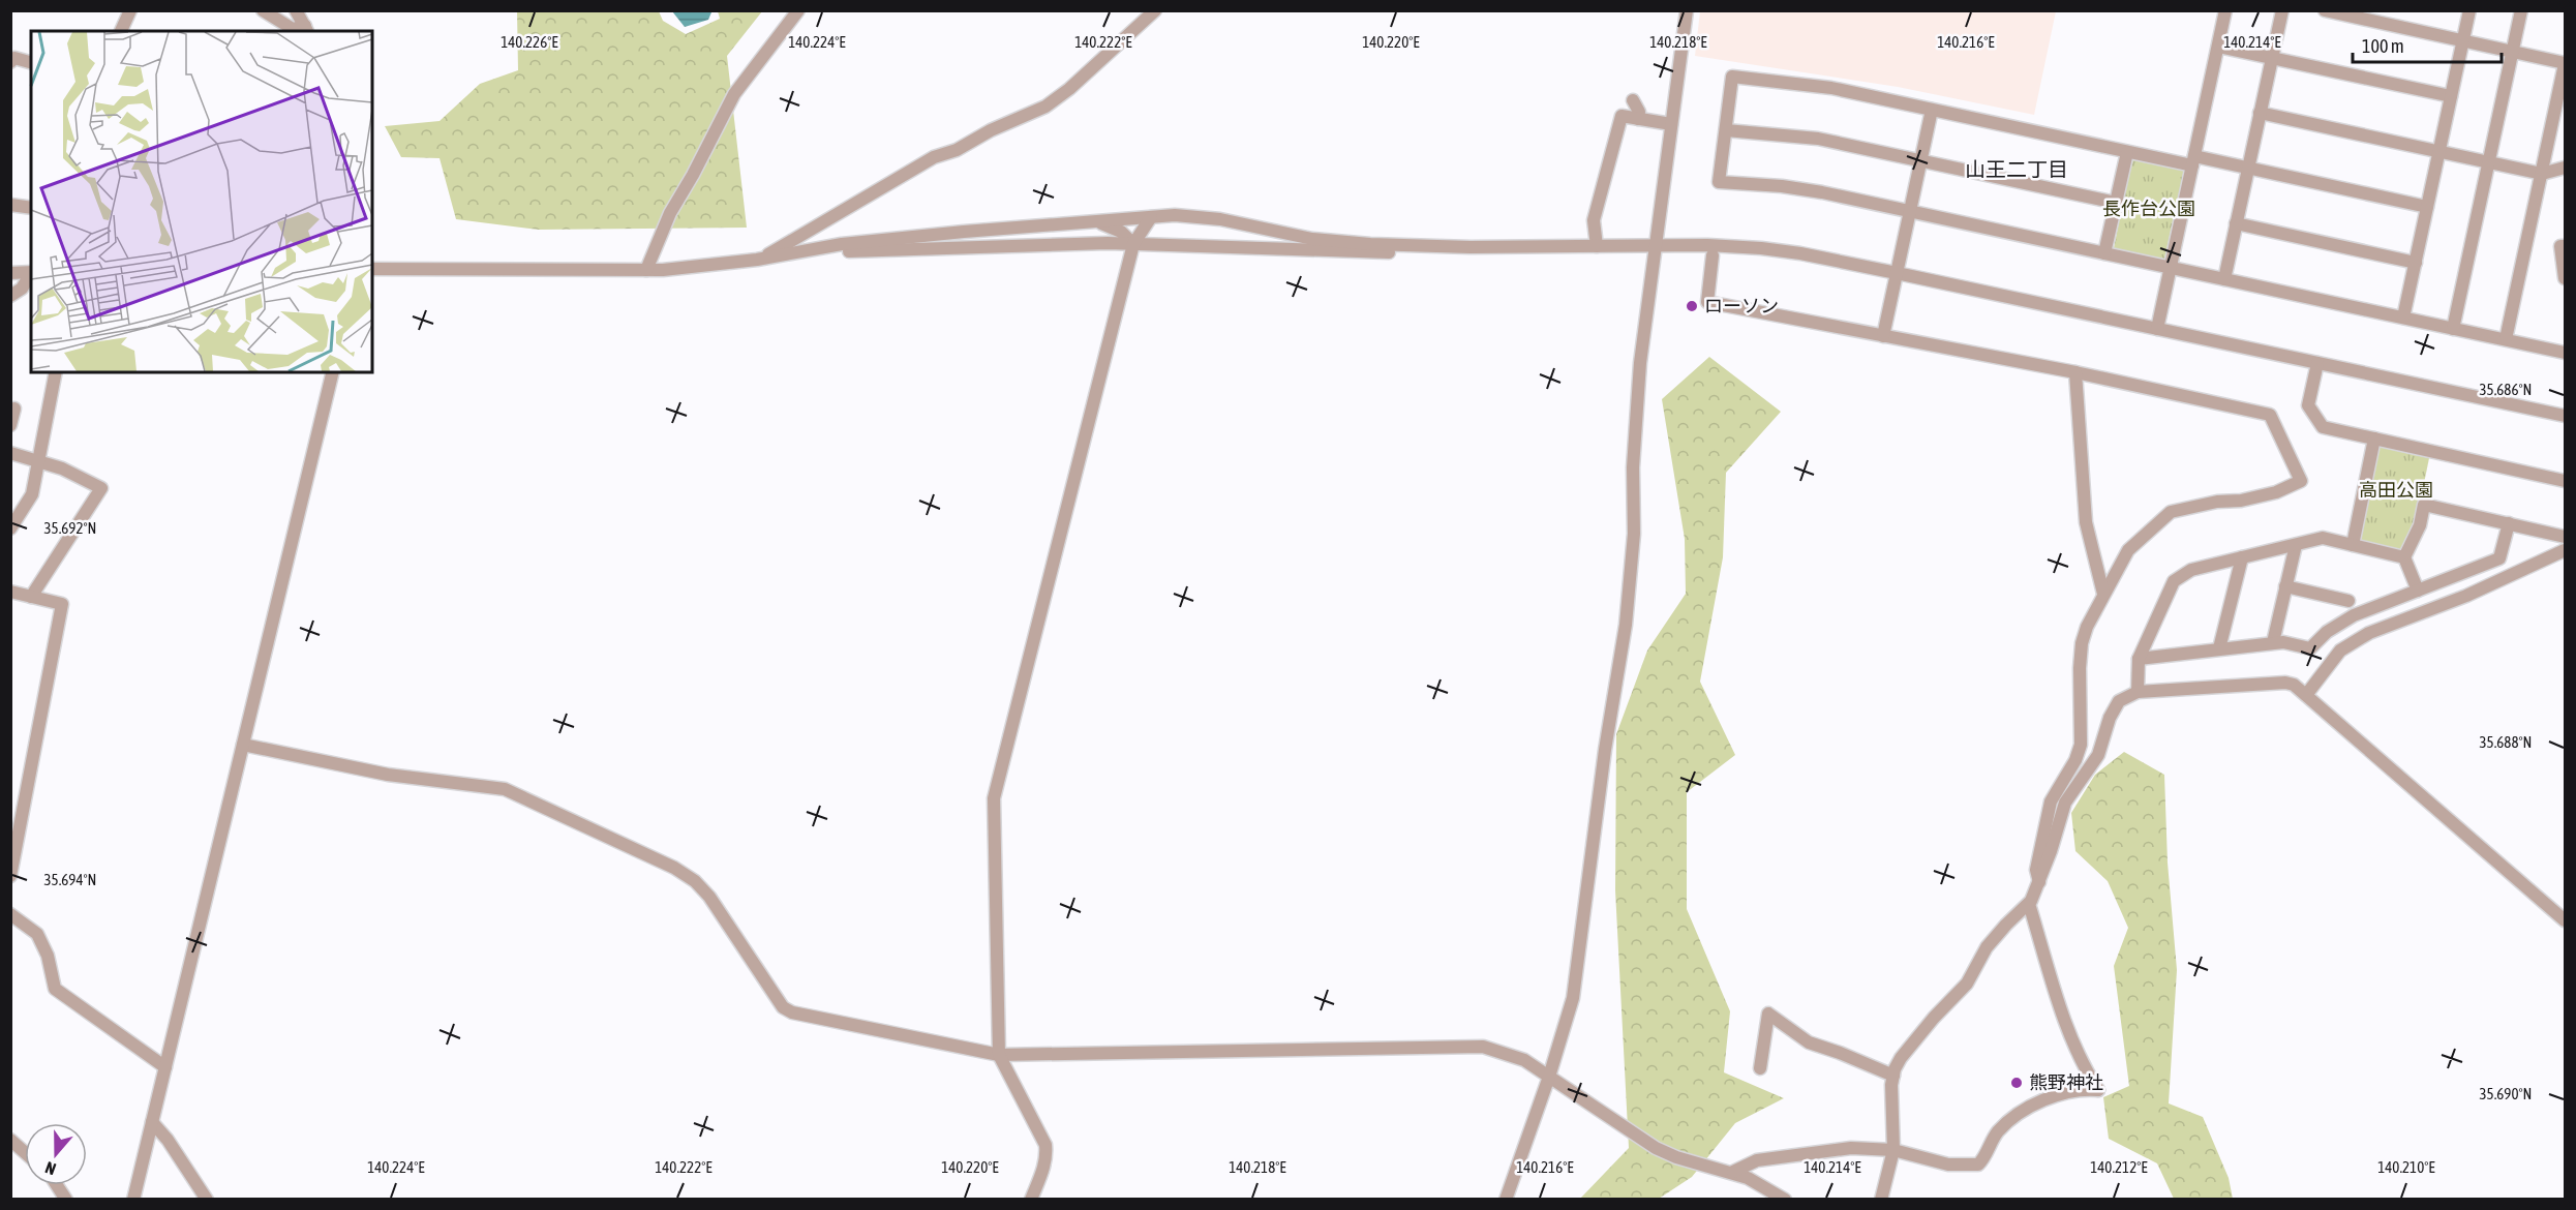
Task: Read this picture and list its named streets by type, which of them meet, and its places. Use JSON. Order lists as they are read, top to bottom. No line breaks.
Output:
{"districts":["山王二丁目"],"parks":["長作台公園","高田公園"],"places":["ローソン","熊野神社"],"scale_bar":"100 m","north":"bottom","coordinates":["140.224°E","140.220°E","140.218°E","140.214°E","140.226°E","140.222°E","140.216°E","35.686°N","35.692°N","35.688°N","35.694°N","35.690°N","140.212°E","140.210°E"]}
